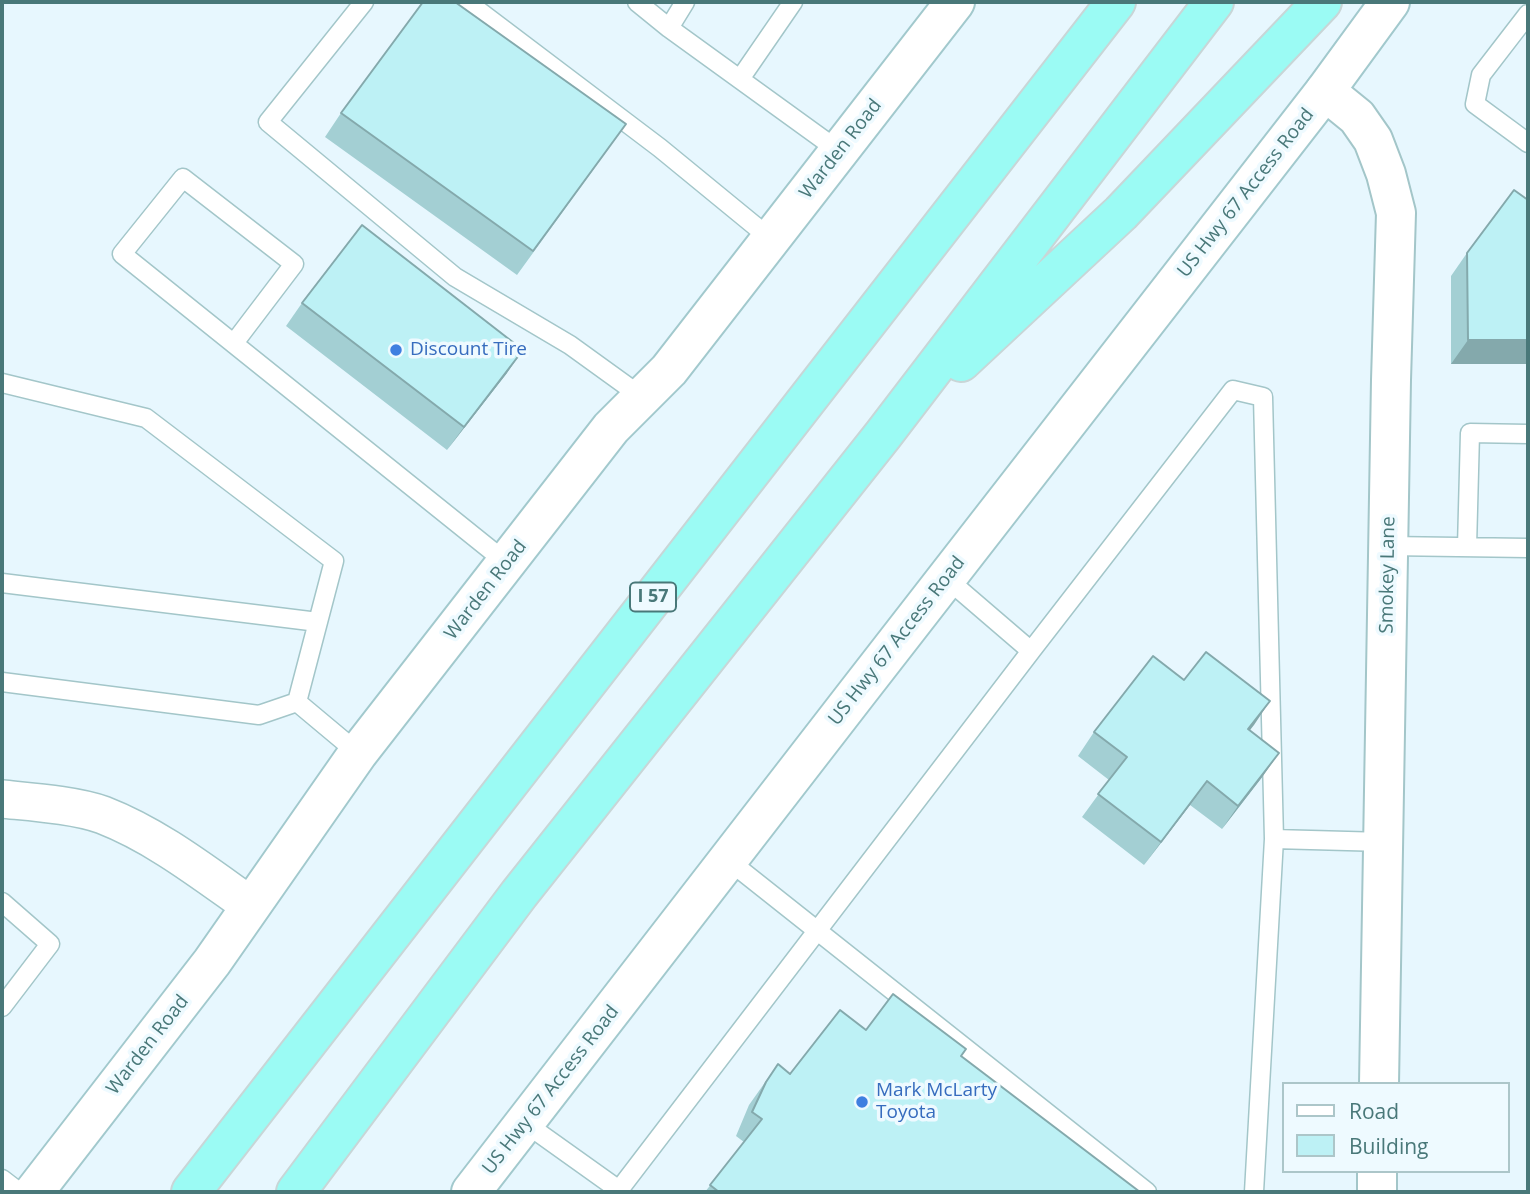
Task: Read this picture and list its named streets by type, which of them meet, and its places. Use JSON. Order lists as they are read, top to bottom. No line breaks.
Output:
{"streets":{"highway":["I 57"],"main road":["Warden Road","US Hwy 67 Access Road","Smokey Lane"]},"crossings":[["US Hwy 67 Access Road","Smokey Lane"]],"places":["Discount Tire","Mark McLarty Toyota"],"legend":["Road","Building"]}
